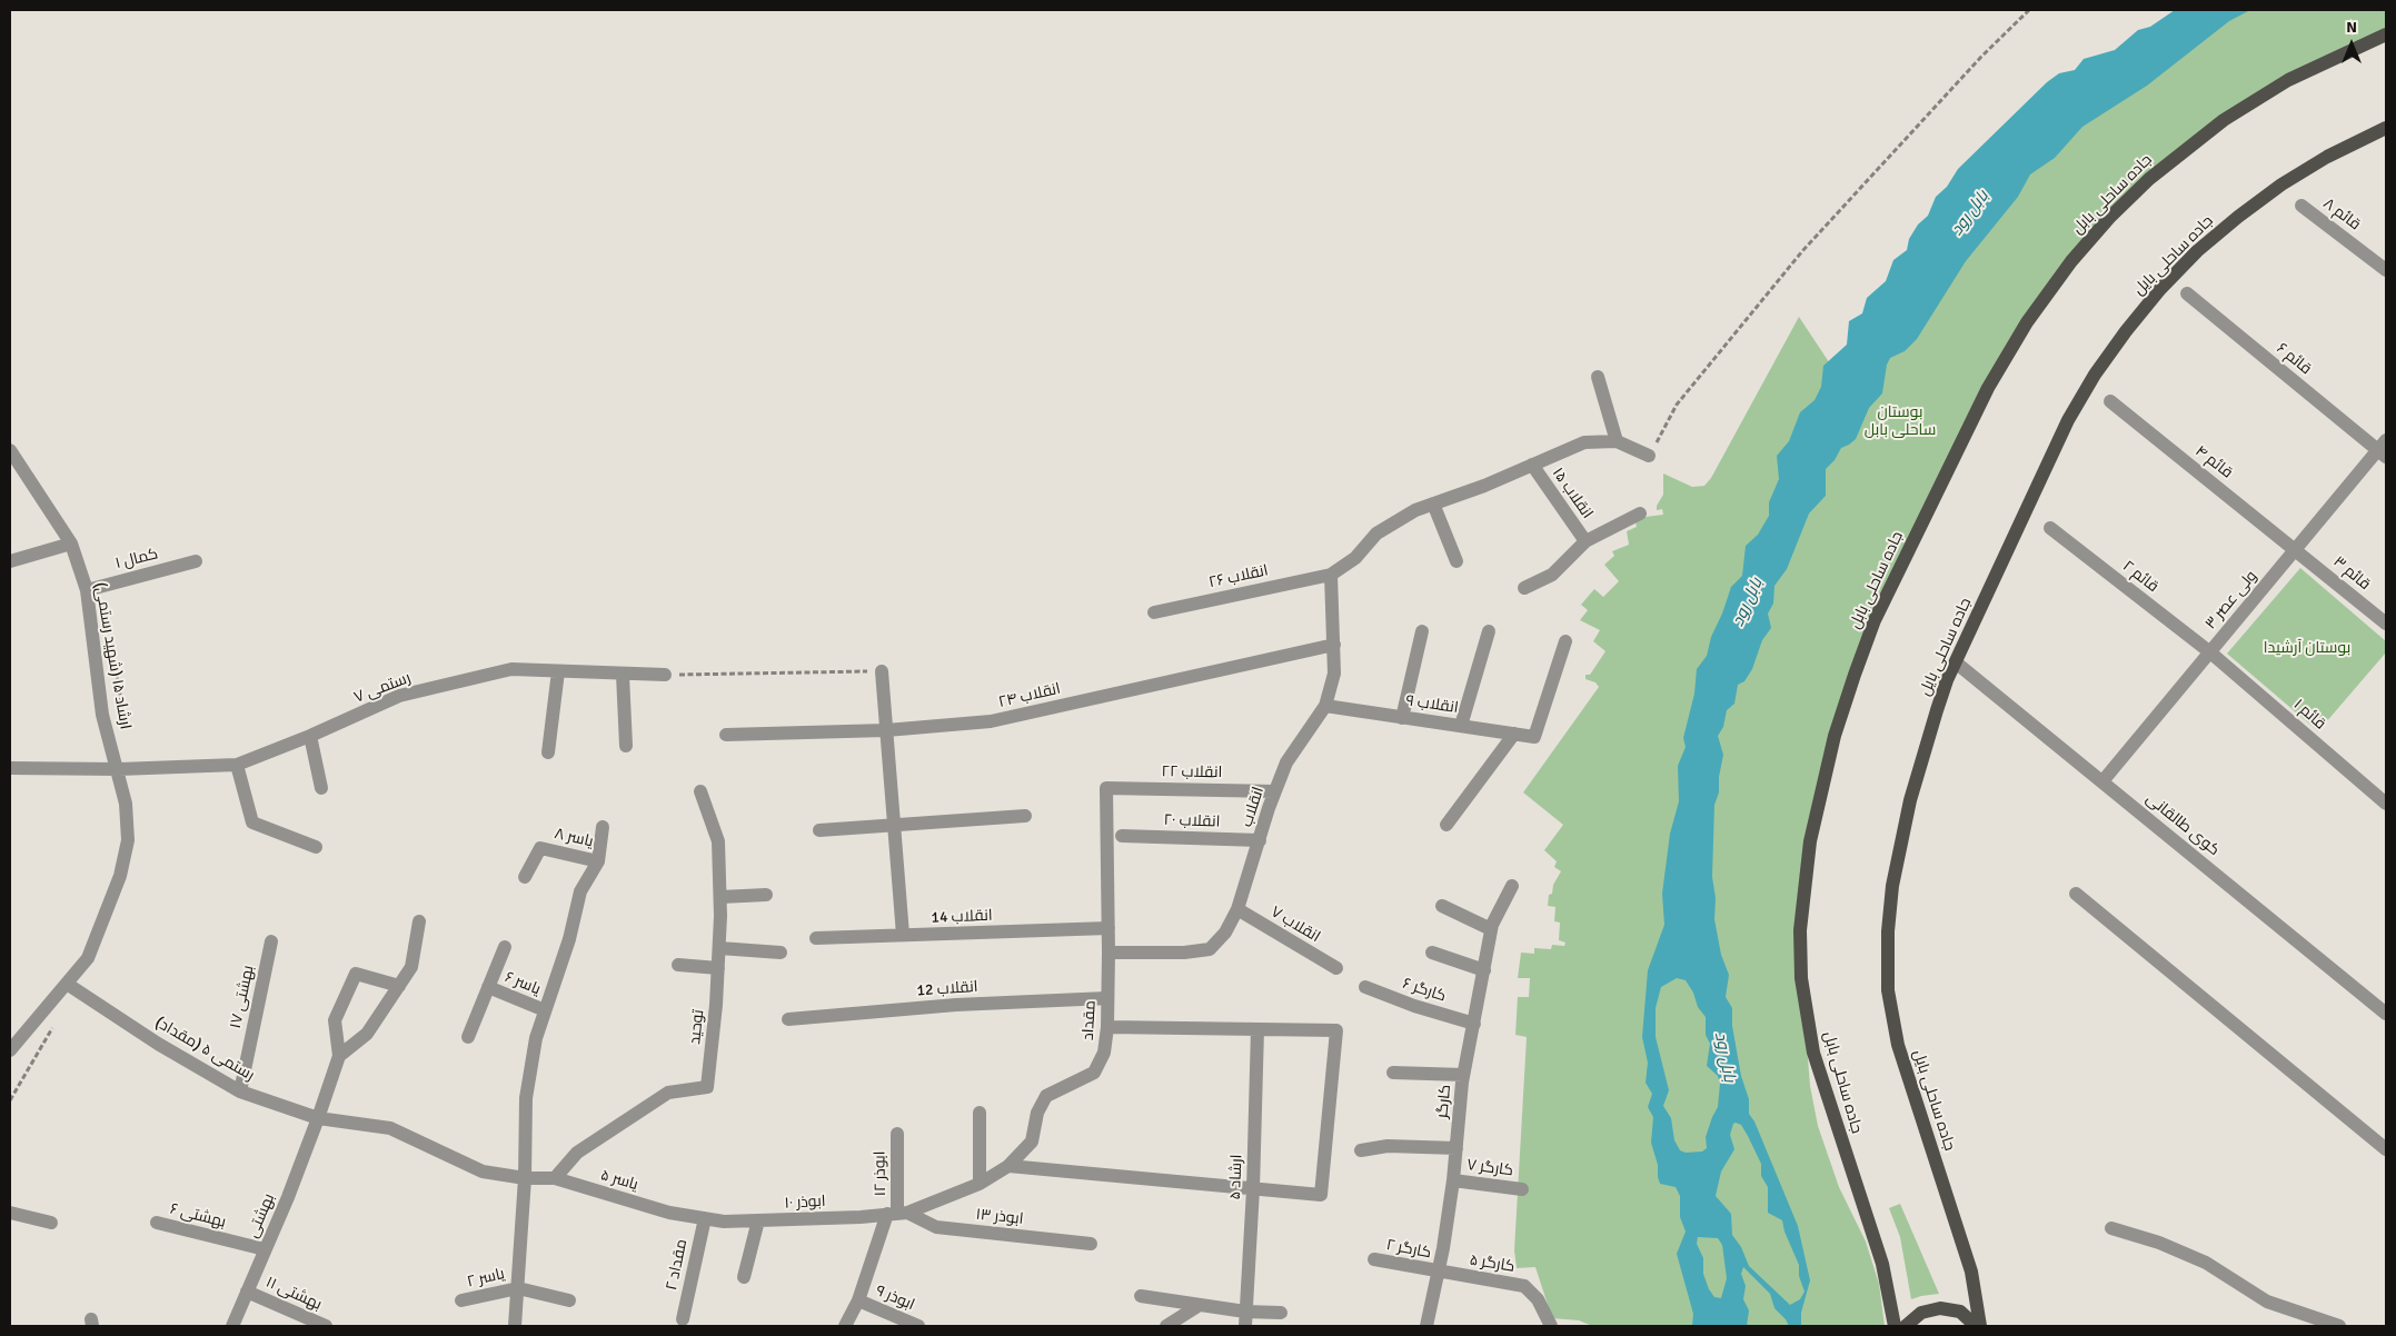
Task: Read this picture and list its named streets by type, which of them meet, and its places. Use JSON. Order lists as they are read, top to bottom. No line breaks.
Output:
{"streets":{"main road":["جاده ساحلی بابل","جاده ساحلی بایل"],"street":["قائم ۸","قائم ۶","قائم ۴","انقلاب ۱۵","کمال ۱","قائم ۳","انقلاب ۲۶","قائم ۲","ولی عصر ۳","ارشاد ۱۵ (شهید رستمی)","رستمی ۷","انقلاب ۲۴","انقلاب ۹","قائم ۱","انقلاب ۲۲","انقلاب","انقلاب ۲۰","کوی طالقانی","یاسر ۸","انقلاب 14","انقلاب ۷","یاسر ۶","انقلاب 12","کارگر ۶","بهشتی ۱۷","مقداد","توحید","رستمی ۵ (مقداد)","کارگر","کارگر ۷","ابوذر ۱۲","ارشاد ۵","یاسر ۵","ابوذر ۱۰","بهشتی ۶","بهشتی","ابوذر ۱۳","کارگر ۲","کارگر ۵","مقداد ۲","یاسر ۲","بهشتی ۱۱","ابوذر ۹"]},"crossings":[["جاده ساحلی بایل","کوی طالقانی"],["قائم ۶","ولی عصر ۳"],["قائم ۴","قائم ۳"],["قائم ۴","ولی عصر ۳"],["کمال ۱","ارشاد ۱۵ (شهید رستمی)"],["قائم ۳","ولی عصر ۳"],["انقلاب ۲۶","انقلاب"],["قائم ۲","ولی عصر ۳"],["قائم ۲","قائم ۱"],["ولی عصر ۳","قائم ۱"],["ولی عصر ۳","کوی طالقانی"],["ارشاد ۱۵ (شهید رستمی)","رستمی ۷"],["ارشاد ۱۵ (شهید رستمی)","رستمی ۵ (مقداد)"],["انقلاب ۲۴","انقلاب"],["انقلاب ۹","انقلاب"],["انقلاب ۲۲","انقلاب"],["انقلاب ۲۲","مقداد"],["انقلاب","انقلاب ۲۰"],["انقلاب","انقلاب ۷"],["انقلاب","مقداد"],["انقلاب 14","مقداد"],["انقلاب 12","مقداد"],["کارگر ۶","کارگر"],["بهشتی ۱۷","رستمی ۵ (مقداد)"],["مقداد","ابوذر ۱۲"],["مقداد","ابوذر ۱۰"],["مقداد","ابوذر ۱۳"],["توحید","یاسر ۵"],["رستمی ۵ (مقداد)","یاسر ۵"],["رستمی ۵ (مقداد)","بهشتی"],["کارگر","کارگر ۷"],["کارگر","کارگر ۲"],["کارگر","کارگر ۵"],["ابوذر ۱۲","ابوذر ۱۰"],["ابوذر ۱۲","ابوذر ۱۳"],["ابوذر ۱۲","ابوذر ۹"],["یاسر ۵","ابوذر ۱۰"],["یاسر ۵","مقداد ۲"],["ابوذر ۱۰","ابوذر ۱۳"],["ابوذر ۱۰","مقداد ۲"],["بهشتی ۶","بهشتی"],["بهشتی","بهشتی ۱۱"],["کارگر ۲","کارگر ۵"]],"water":["بابل رود"],"parks":["بوستان ساحلی بابل","بوستان آرشیدا"],"north":"top"}
